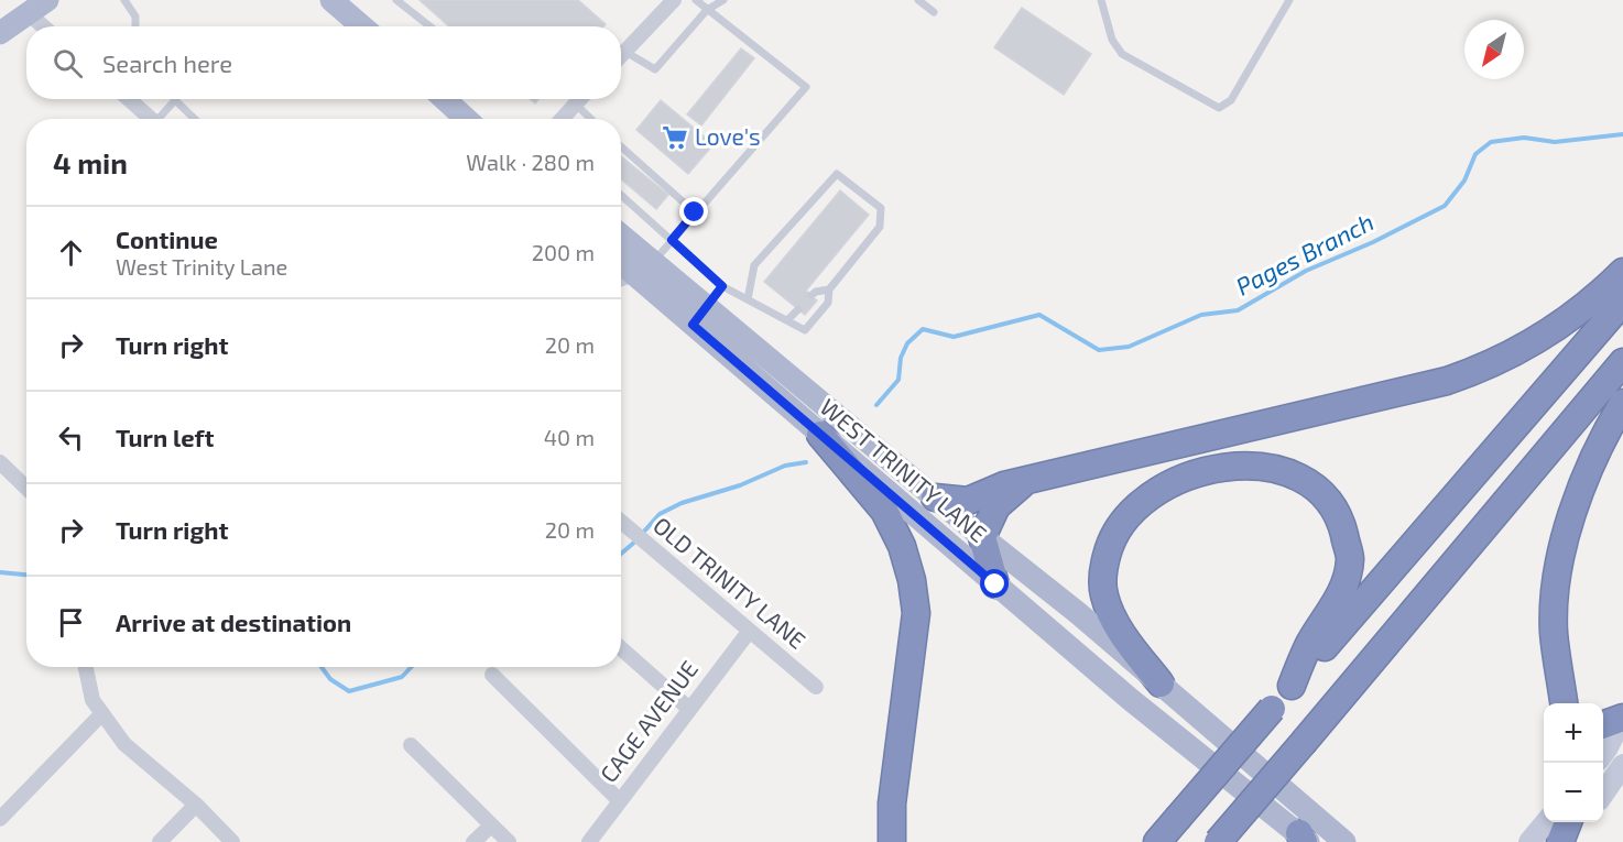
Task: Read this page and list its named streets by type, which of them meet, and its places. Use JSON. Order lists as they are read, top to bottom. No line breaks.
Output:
{"streets":{"main road":["WEST TRINITY LANE"],"street":["OLD TRINITY LANE","CAGE AVENUE"]},"crossings":[["OLD TRINITY LANE","CAGE AVENUE"]],"water":["Pages Branch"],"places":{"supermarket":["Love's"]},"north":"bottom left","page":{"search":"Search here","heading":["4 min","Walk · 280 m"],"list":[["Continue","West Trinity Lane","200 m"],["Turn right","20 m"],["Turn left","40 m"],["Turn right","20 m"],"Arrive at destination"],"map_buttons":["+","−"]}}
